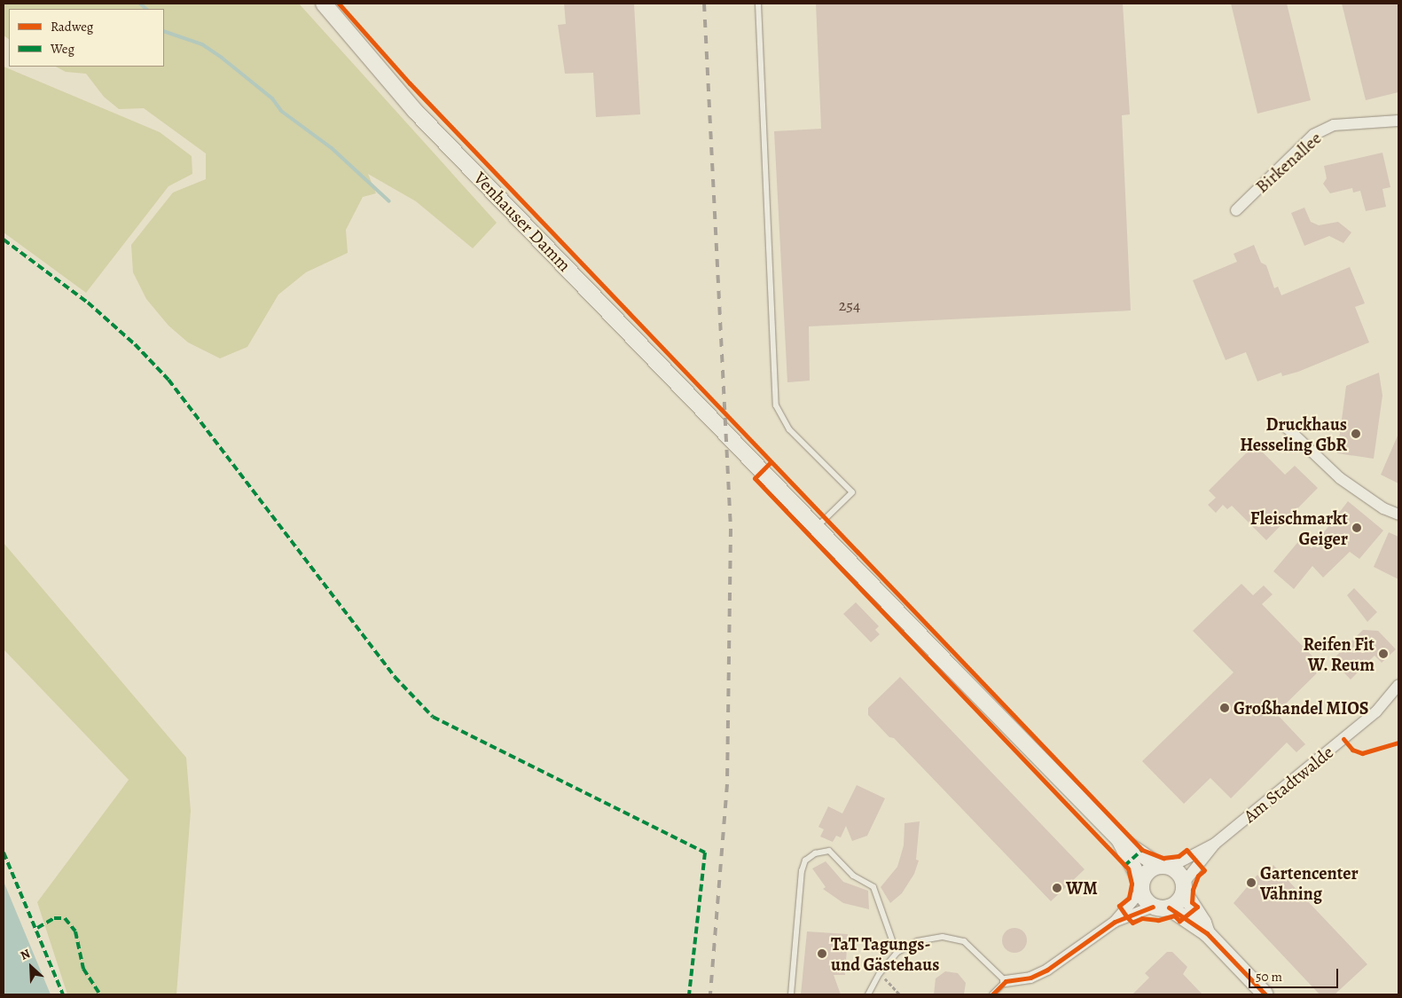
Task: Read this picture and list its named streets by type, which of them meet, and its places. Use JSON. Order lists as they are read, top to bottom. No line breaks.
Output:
{"streets":{"main road":["Venhauser Damm"],"street":["Birkenallee","Am Stadtwalde"]},"places":["Druckhaus Hesseling GbR","Fleischmarkt Geiger","Reifen Fit W. Reum","Großhandel MIOS","Gartencenter Vähning","WM","TaT Tagungs- und Gästehaus"],"house_numbers":["254"],"legend":["Radweg","Weg"],"scale_bar":"50 m","north":"top left"}
